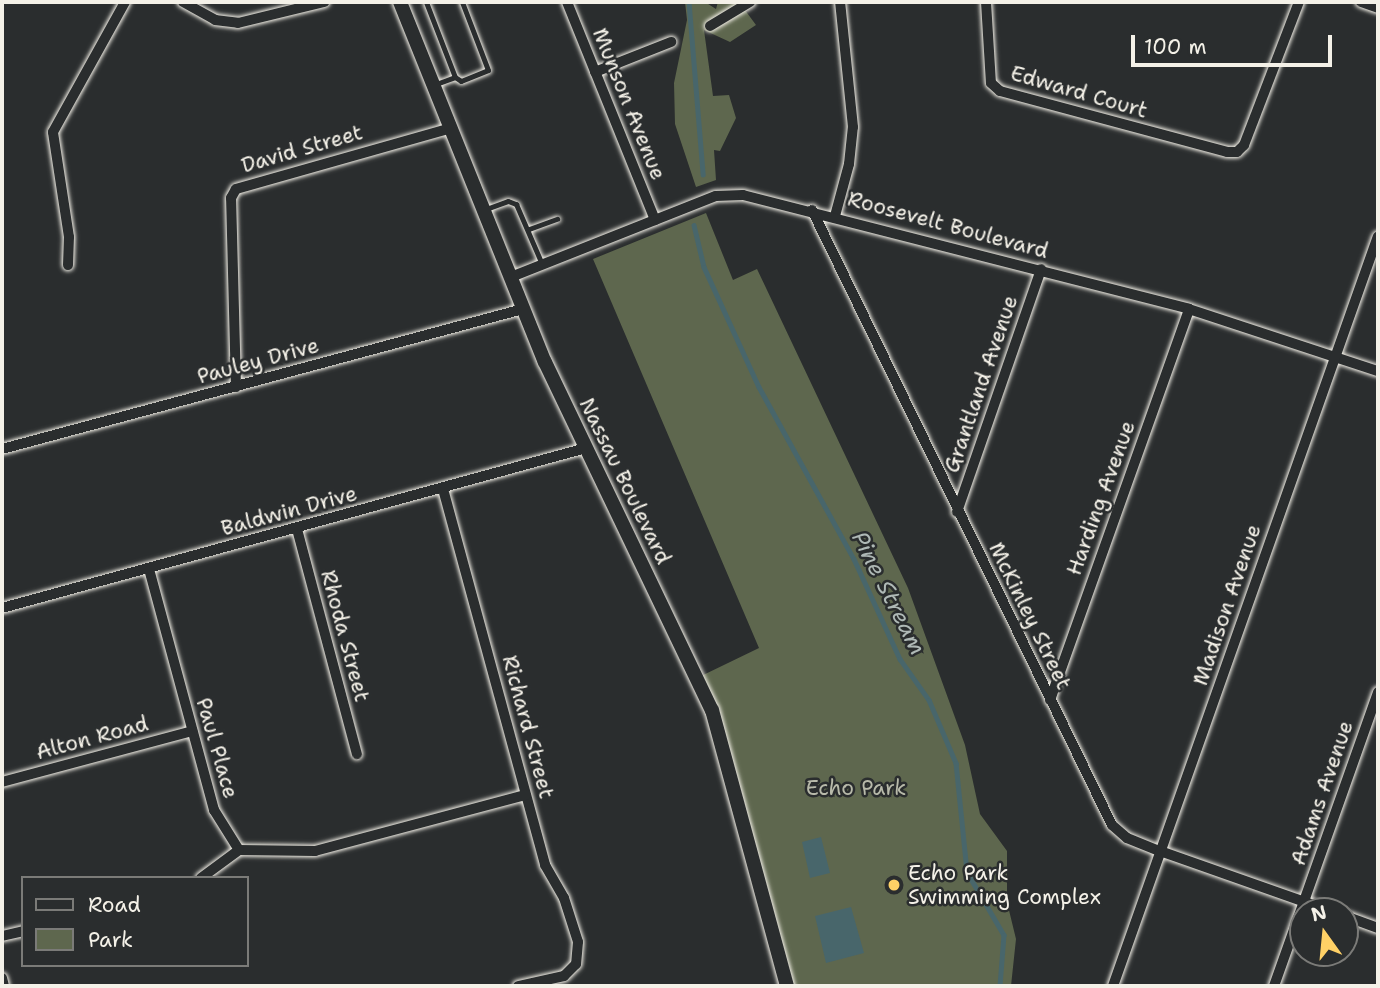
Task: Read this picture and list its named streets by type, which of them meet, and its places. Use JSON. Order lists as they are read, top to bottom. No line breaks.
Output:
{"streets":{"main road":["Nassau Boulevard"],"street":["Edward Court","Munson Avenue","David Street","Roosevelt Boulevard","Pauley Drive","Grantland Avenue","Harding Avenue","Baldwin Drive","Madison Avenue","McKinley Street","Rhoda Street","Richard Street","Alton Road","Paul Place","Adams Avenue"]},"crossings":[["Munson Avenue","Roosevelt Boulevard"],["David Street","Pauley Drive"],["David Street","Nassau Boulevard"],["Roosevelt Boulevard","Grantland Avenue"],["Roosevelt Boulevard","Nassau Boulevard"],["Roosevelt Boulevard","Harding Avenue"],["Roosevelt Boulevard","Madison Avenue"],["Roosevelt Boulevard","McKinley Street"],["Pauley Drive","Nassau Boulevard"],["Grantland Avenue","McKinley Street"],["Nassau Boulevard","Baldwin Drive"],["Harding Avenue","McKinley Street"],["Baldwin Drive","Rhoda Street"],["Baldwin Drive","Richard Street"],["Baldwin Drive","Paul Place"],["Madison Avenue","McKinley Street"],["Alton Road","Paul Place"]],"water":["Pine Stream"],"parks":["Echo Park"],"places":["Echo Park Swimming Complex"],"legend":["Road","Park"],"scale_bar":"100 m","north":"top"}
